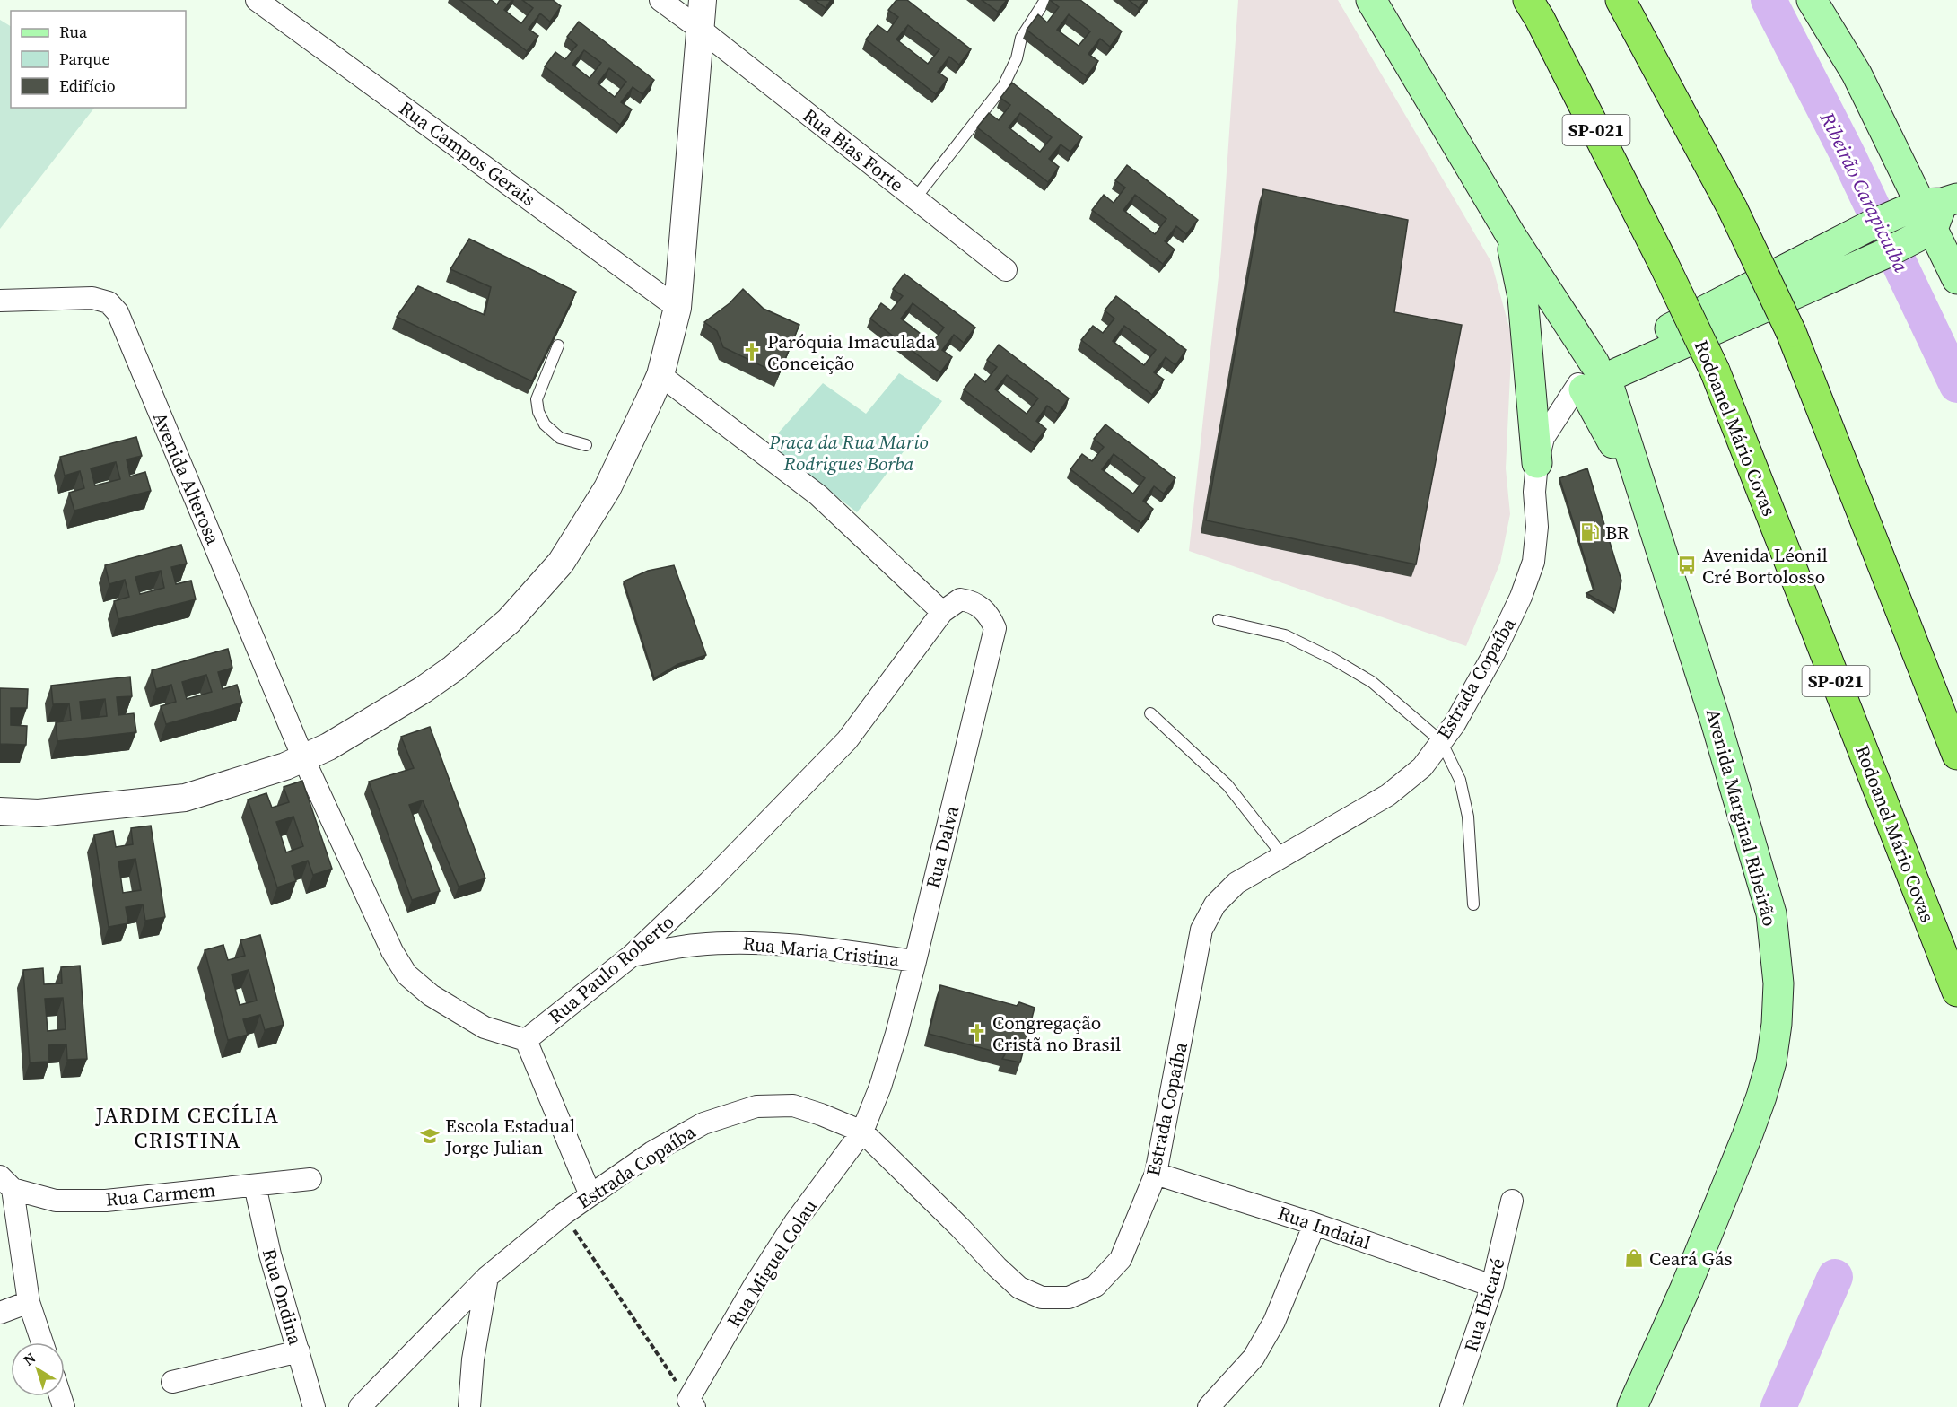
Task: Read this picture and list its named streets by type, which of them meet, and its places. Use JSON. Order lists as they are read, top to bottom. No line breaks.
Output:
{"streets":{"highway":["SP-021","Rodoanel Mário Covas"],"main road":["Avenida Marginal Ribeirão"],"street":["Rua Bias Forte","Rua Campos Gerais","Avenida Alterosa","Estrada Copaíba","Rua Dalva","Rua Maria Cristina","Rua Paulo Roberto","Rua Carmem","Rua Indaial","Rua Miguel Colau","Rua Ondina","Rua Ibicaré"]},"crossings":[["Estrada Copaíba","Avenida Marginal Ribeirão"],["Estrada Copaíba","Rua Dalva"],["Estrada Copaíba","Rua Indaial"],["Estrada Copaíba","Rua Miguel Colau"],["Rua Dalva","Rua Maria Cristina"],["Rua Dalva","Rua Paulo Roberto"],["Rua Dalva","Rua Miguel Colau"],["Rua Maria Cristina","Rua Paulo Roberto"],["Rua Carmem","Rua Ondina"],["Rua Indaial","Rua Ibicaré"]],"districts":["JARDIM CECÍLIA CRISTINA"],"water":["Ribeirão Carapicuíba"],"parks":["Praça da Rua Mario Rodrigues Borba"],"places":{"church":["Paróquia Imaculada Conceição","Congregação Cristã no Brasil"],"fuel station":["BR"],"bus stop":["Avenida Léonil Cré Bortolosso"],"school or university":["Escola Estadual Jorge Julian"],"shop":["Ceará Gás"]},"legend":["Rua","Parque","Edifício"],"north":"top left"}
